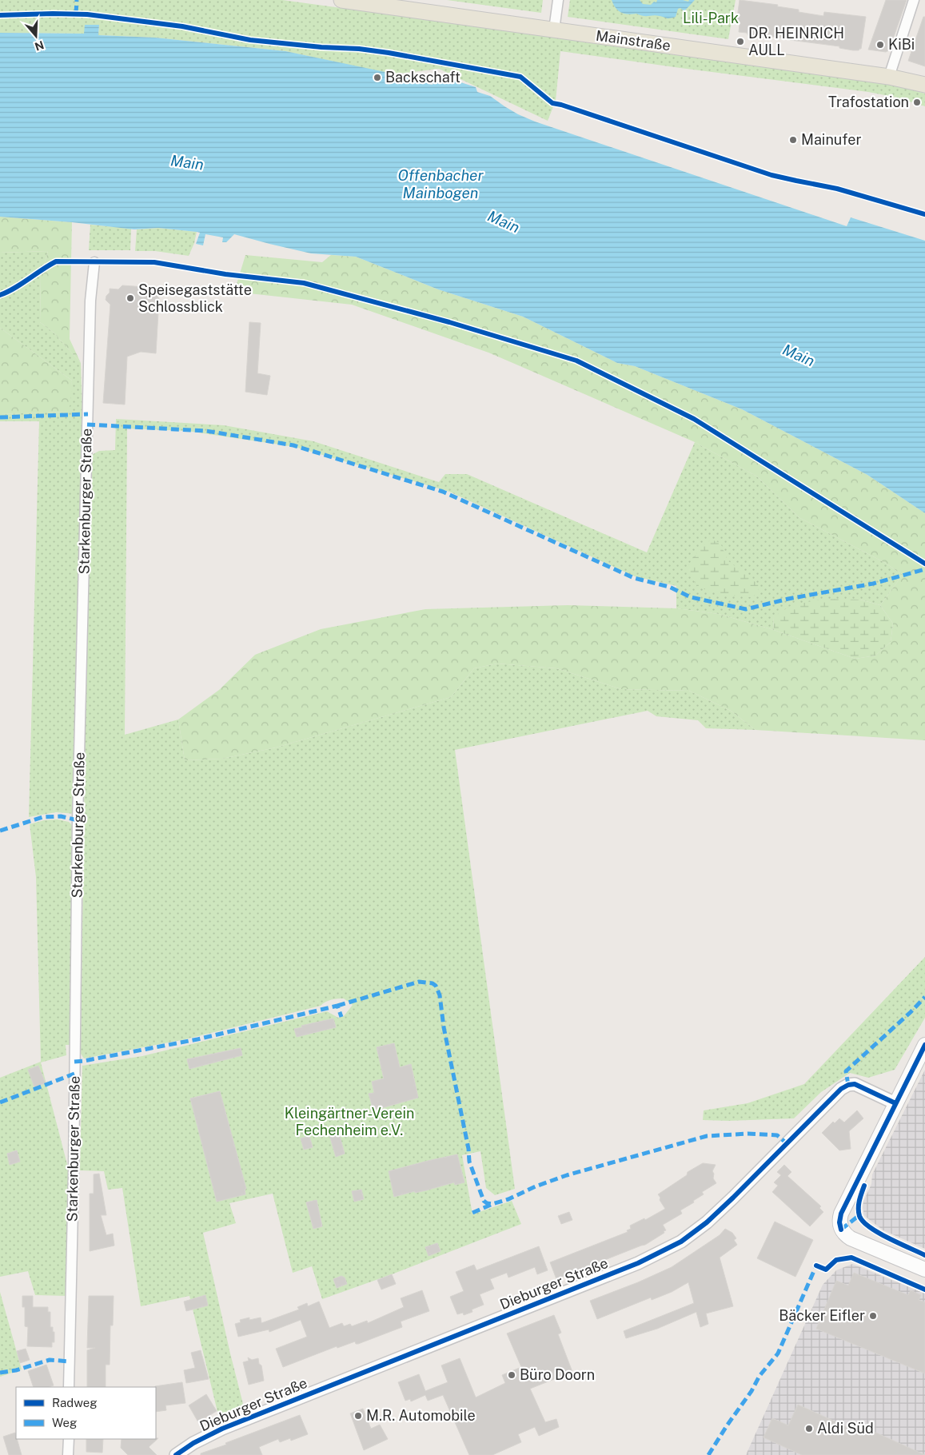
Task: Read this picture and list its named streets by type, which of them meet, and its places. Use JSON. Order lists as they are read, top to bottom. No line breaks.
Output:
{"streets":{"main road":["Mainstraße"],"street":["Starkenburger Straße","Dieburger Straße"]},"water":["Main","Offenbacher Mainbogen"],"parks":["Lili-Park","Kleingärtner-Verein Fechenheim e.V."],"places":["DR. HEINRICH AULL","KiBi","Backschaft","Trafostation","Mainufer","Speisegaststätte Schlossblick","Bäcker Eifler","Büro Doorn","M.R. Automobile","Aldi Süd"],"legend":["Radweg","Weg"],"north":"bottom"}
